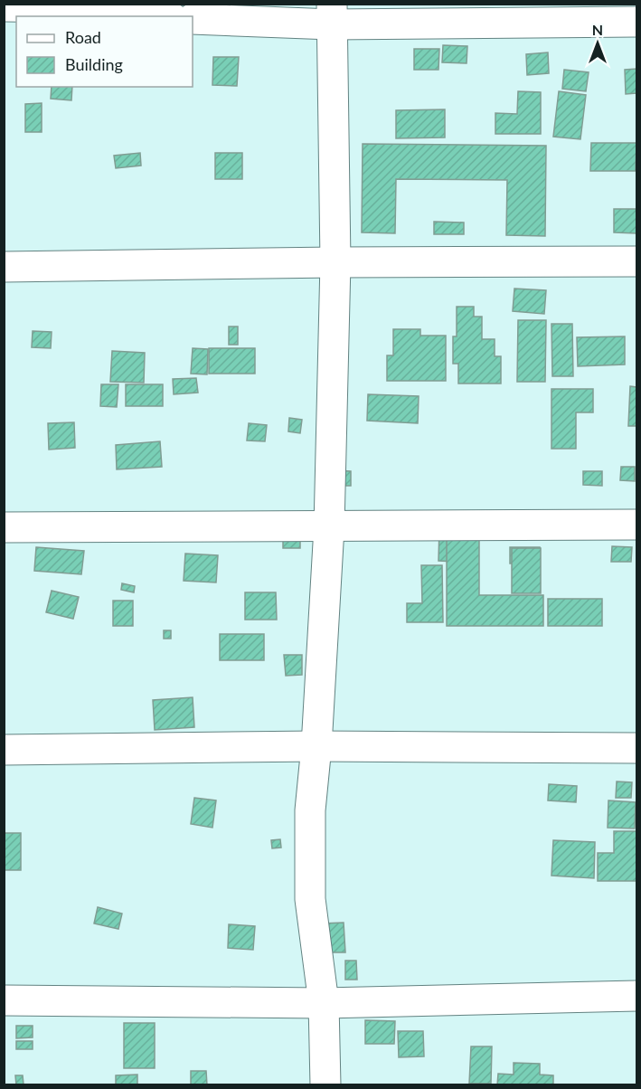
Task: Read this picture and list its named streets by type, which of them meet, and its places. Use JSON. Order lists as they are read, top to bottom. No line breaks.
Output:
{"legend":["Road","Building"],"north":"top"}
